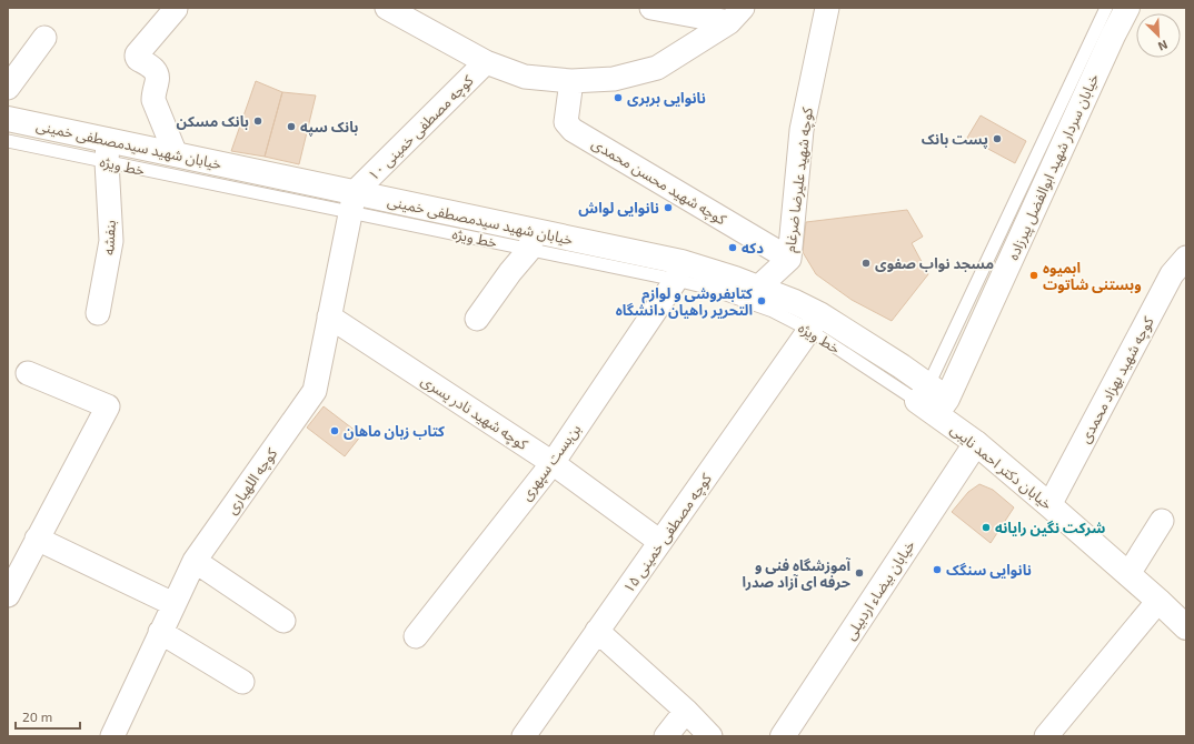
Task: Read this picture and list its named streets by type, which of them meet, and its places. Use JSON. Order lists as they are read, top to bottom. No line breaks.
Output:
{"streets":{"main road":["خیابان شهید سیدمصطفی خمینی","خیابان سردار شهید ابوالفضل پیرزاده","خیابان دکتر احمد نایبی","خیابان بیضاء اردبیلی"],"street":["کوچه مصطفی خمینی ۱۰","کوچه شهید علیرضا ضرغام","کوچه شهید محسن محمدی","بنفشه","کوچه شهید بهزاد محمدی","کوچه شهید نادر یسری","بن‌بست سپهری","کوچه اللهیاری","کوچه مصطفی خمینی ۱۵"],"lane":["خط ویژه"]},"crossings":[["کوچه مصطفی خمینی ۱۰","خیابان شهید سیدمصطفی خمینی"],["کوچه مصطفی خمینی ۱۰","خط ویژه"],["کوچه مصطفی خمینی ۱۰","کوچه اللهیاری"],["خیابان شهید سیدمصطفی خمینی","خط ویژه"],["خیابان شهید سیدمصطفی خمینی","خیابان سردار شهید ابوالفضل پیرزاده"],["خیابان شهید سیدمصطفی خمینی","کوچه شهید علیرضا ضرغام"],["خیابان شهید سیدمصطفی خمینی","بنفشه"],["خیابان شهید سیدمصطفی خمینی","بن‌بست سپهری"],["خیابان شهید سیدمصطفی خمینی","خیابان دکتر احمد نایبی"],["خیابان شهید سیدمصطفی خمینی","کوچه اللهیاری"],["خیابان شهید سیدمصطفی خمینی","کوچه مصطفی خمینی ۱۵"],["خط ویژه","بنفشه"],["خط ویژه","بن‌بست سپهری"],["خط ویژه","کوچه اللهیاری"],["خط ویژه","کوچه مصطفی خمینی ۱۵"],["خیابان سردار شهید ابوالفضل پیرزاده","خیابان دکتر احمد نایبی"],["کوچه شهید علیرضا ضرغام","کوچه شهید محسن محمدی"],["کوچه شهید بهزاد محمدی","خیابان دکتر احمد نایبی"],["کوچه شهید نادر یسری","بن‌بست سپهری"],["کوچه شهید نادر یسری","کوچه اللهیاری"],["کوچه شهید نادر یسری","کوچه مصطفی خمینی ۱۵"],["خیابان دکتر احمد نایبی","خیابان بیضاء اردبیلی"]],"places":["نانوایی بربری","بانک مسکن","بانک سپه","پست بانک","نانوایی لواش","دکه","مسجد نواب صفوی","ابمیوه وبستنی شاتوت","کتابفروشی و لوازم التحریر راهیان دانشگاه","کتاب زبان ماهان","شرکت نگین رایانه","نانوایی سنگک","آموزشگاه فنی و حرفه ای آزاد صدرا"],"scale_bar":"20 m","north":"bottom right"}
